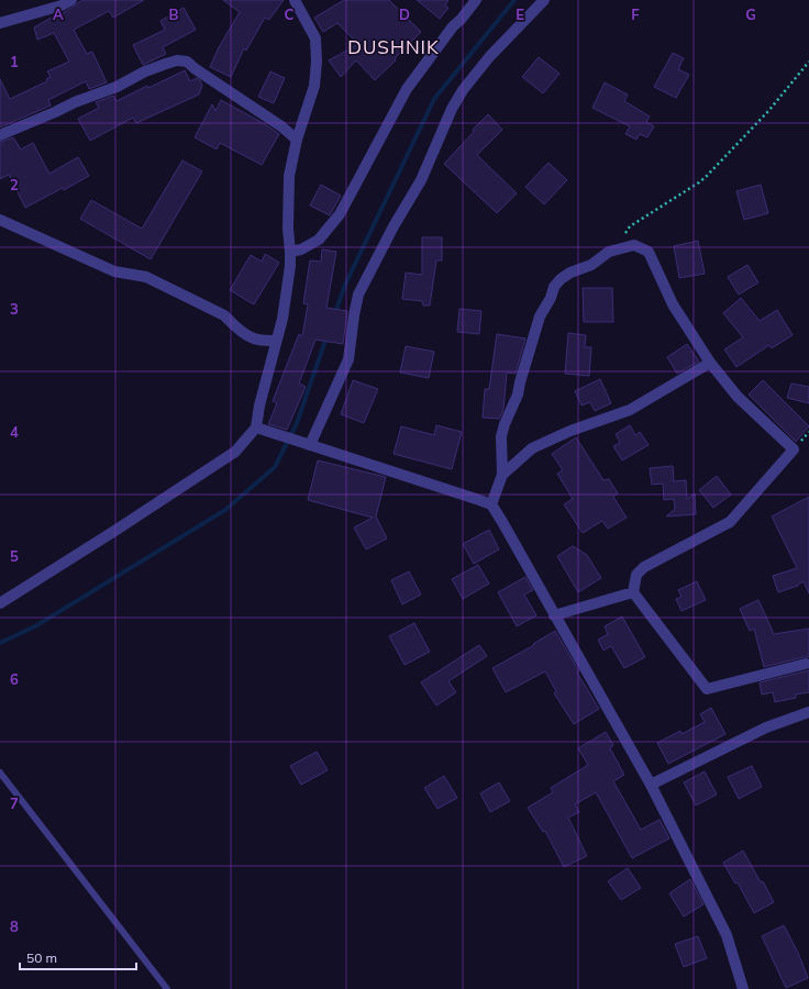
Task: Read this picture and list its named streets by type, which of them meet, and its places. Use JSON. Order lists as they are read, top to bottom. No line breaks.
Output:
{"districts":["DUSHNIK"],"scale_bar":"50 m","grid":{"columns":["A","B","C","D","E","F","G"],"rows":["1","2","3","4","5","6","7","8"]}}
